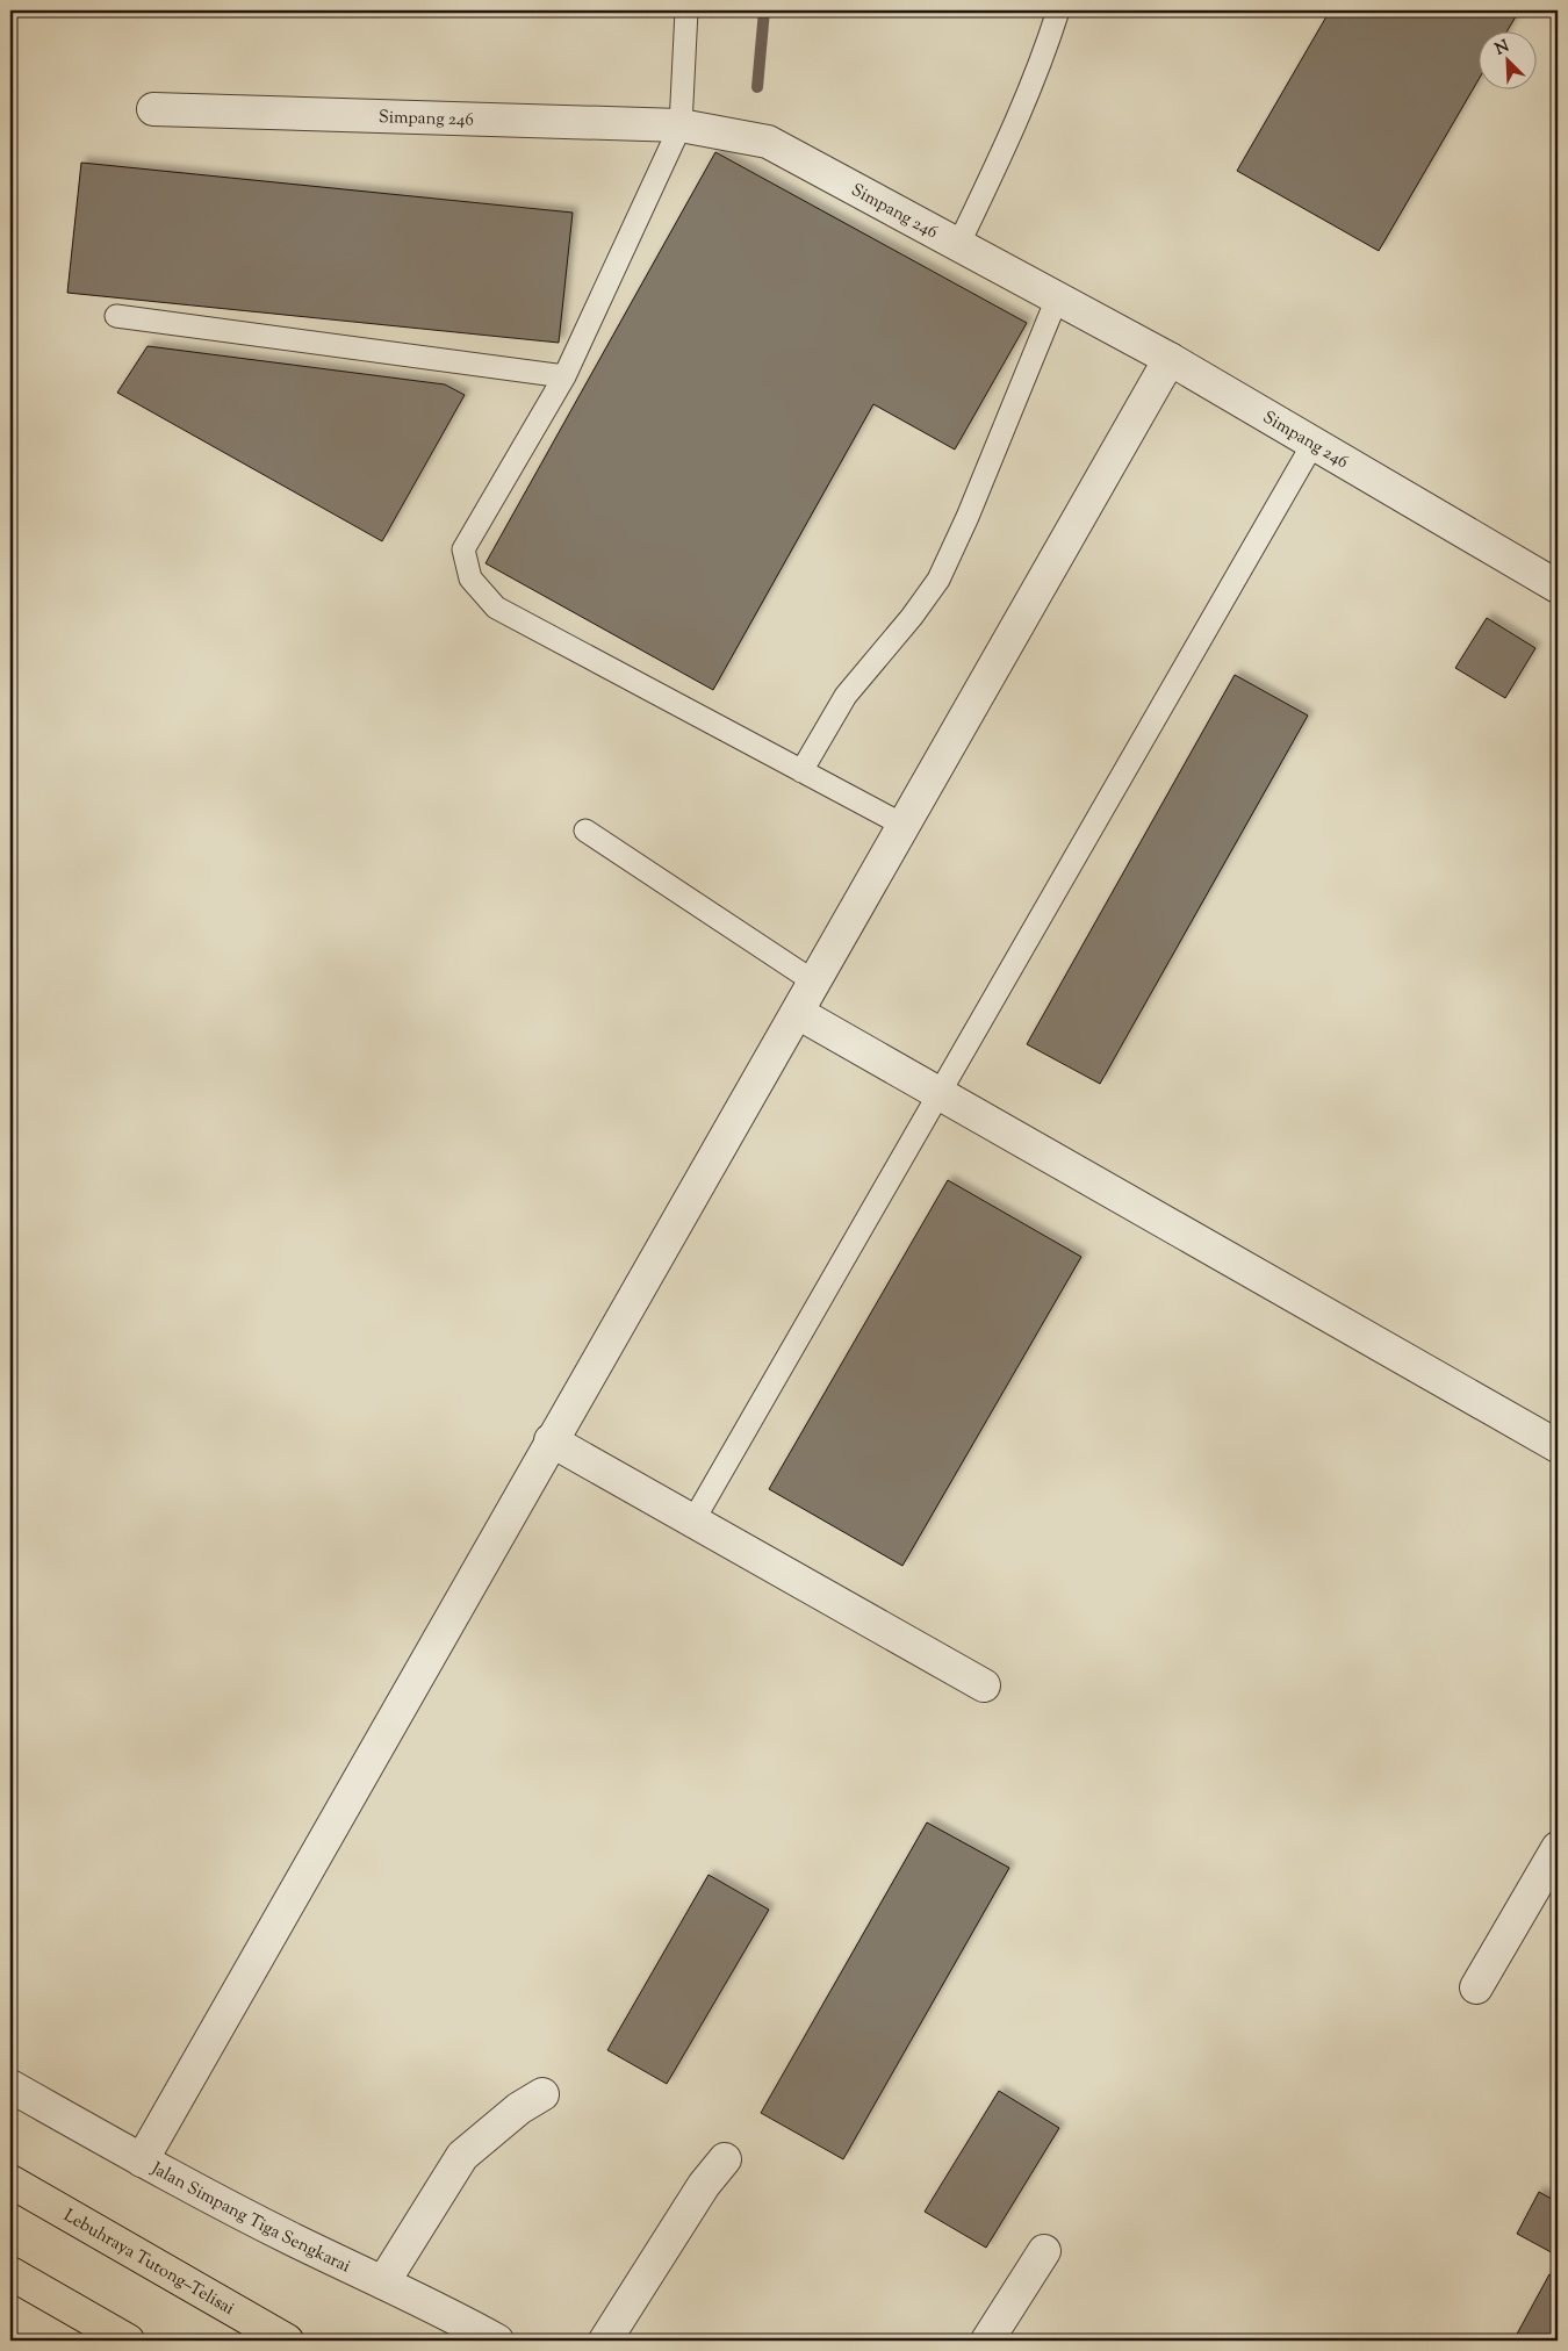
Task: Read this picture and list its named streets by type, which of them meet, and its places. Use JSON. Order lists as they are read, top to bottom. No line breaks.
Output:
{"streets":{"highway":["Lebuhraya Tutong–Telisai"],"street":["Simpang 246","Jalan Simpang Tiga Sengkarai"]},"north":"top left"}
